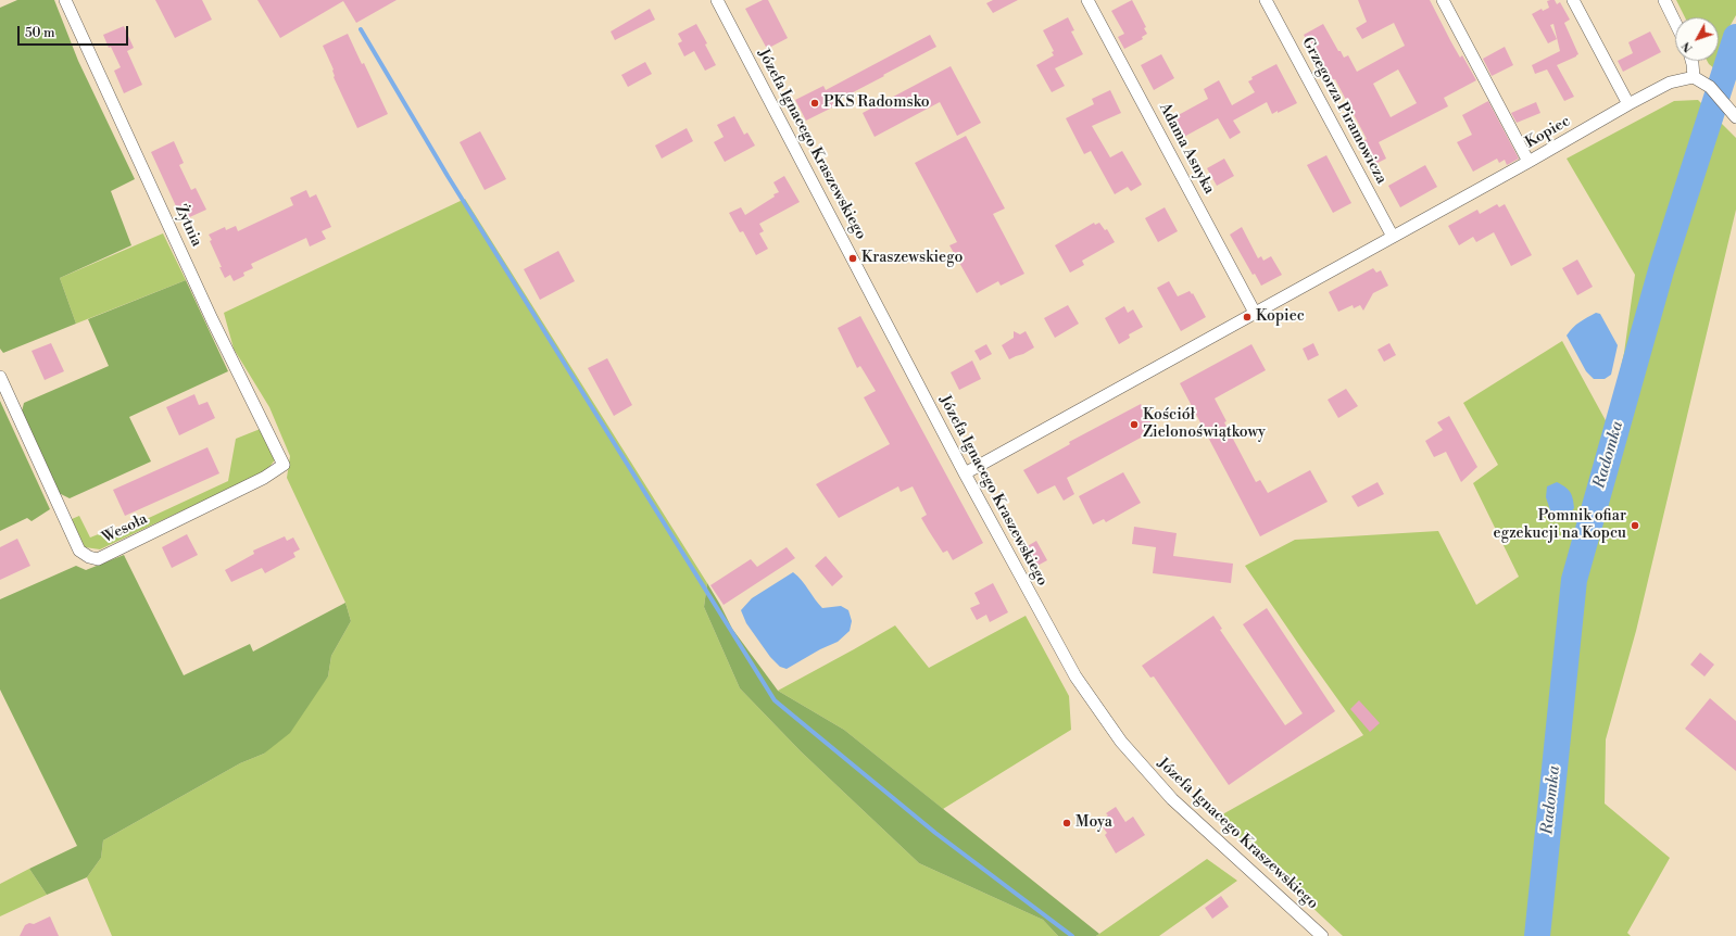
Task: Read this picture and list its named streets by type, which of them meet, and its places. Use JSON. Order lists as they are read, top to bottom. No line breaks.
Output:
{"streets":{"street":["Grzegorza Piramowicza","Kopiec","Józefa Ignacego Kraszewskiego","Adama Asnyka","Żytnia","Wesoła"]},"crossings":[["Grzegorza Piramowicza","Kopiec"],["Kopiec","Józefa Ignacego Kraszewskiego"],["Kopiec","Adama Asnyka"],["Żytnia","Wesoła"]],"water":["Radomka"],"places":["PKS Radomsko","Kraszewskiego","Kopiec","Kościół Zielonoświątkowy","Pomnik ofiar egzekucji na Kopcu","Moya"],"scale_bar":"50 m","north":"bottom left"}
